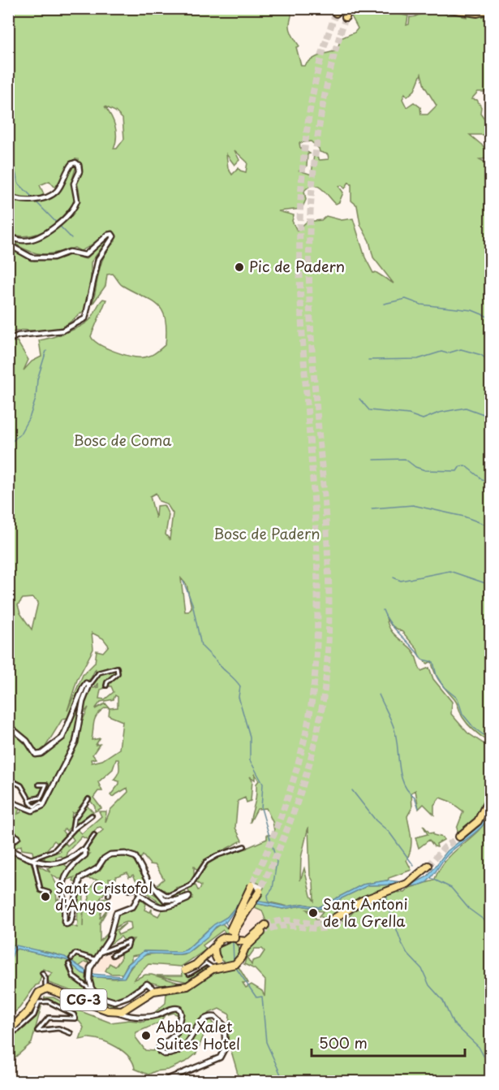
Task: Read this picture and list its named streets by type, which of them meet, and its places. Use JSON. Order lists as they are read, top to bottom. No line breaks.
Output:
{"streets":{"highway":["CG-3"]},"parks":["Bosc de Coma","Bosc de Padern"],"places":["Pic de Padern","Sant Cristofol d'Anyos","Sant Antoni de la Grella","Abba Xalet Suites Hotel"],"scale_bar":"500 m"}
